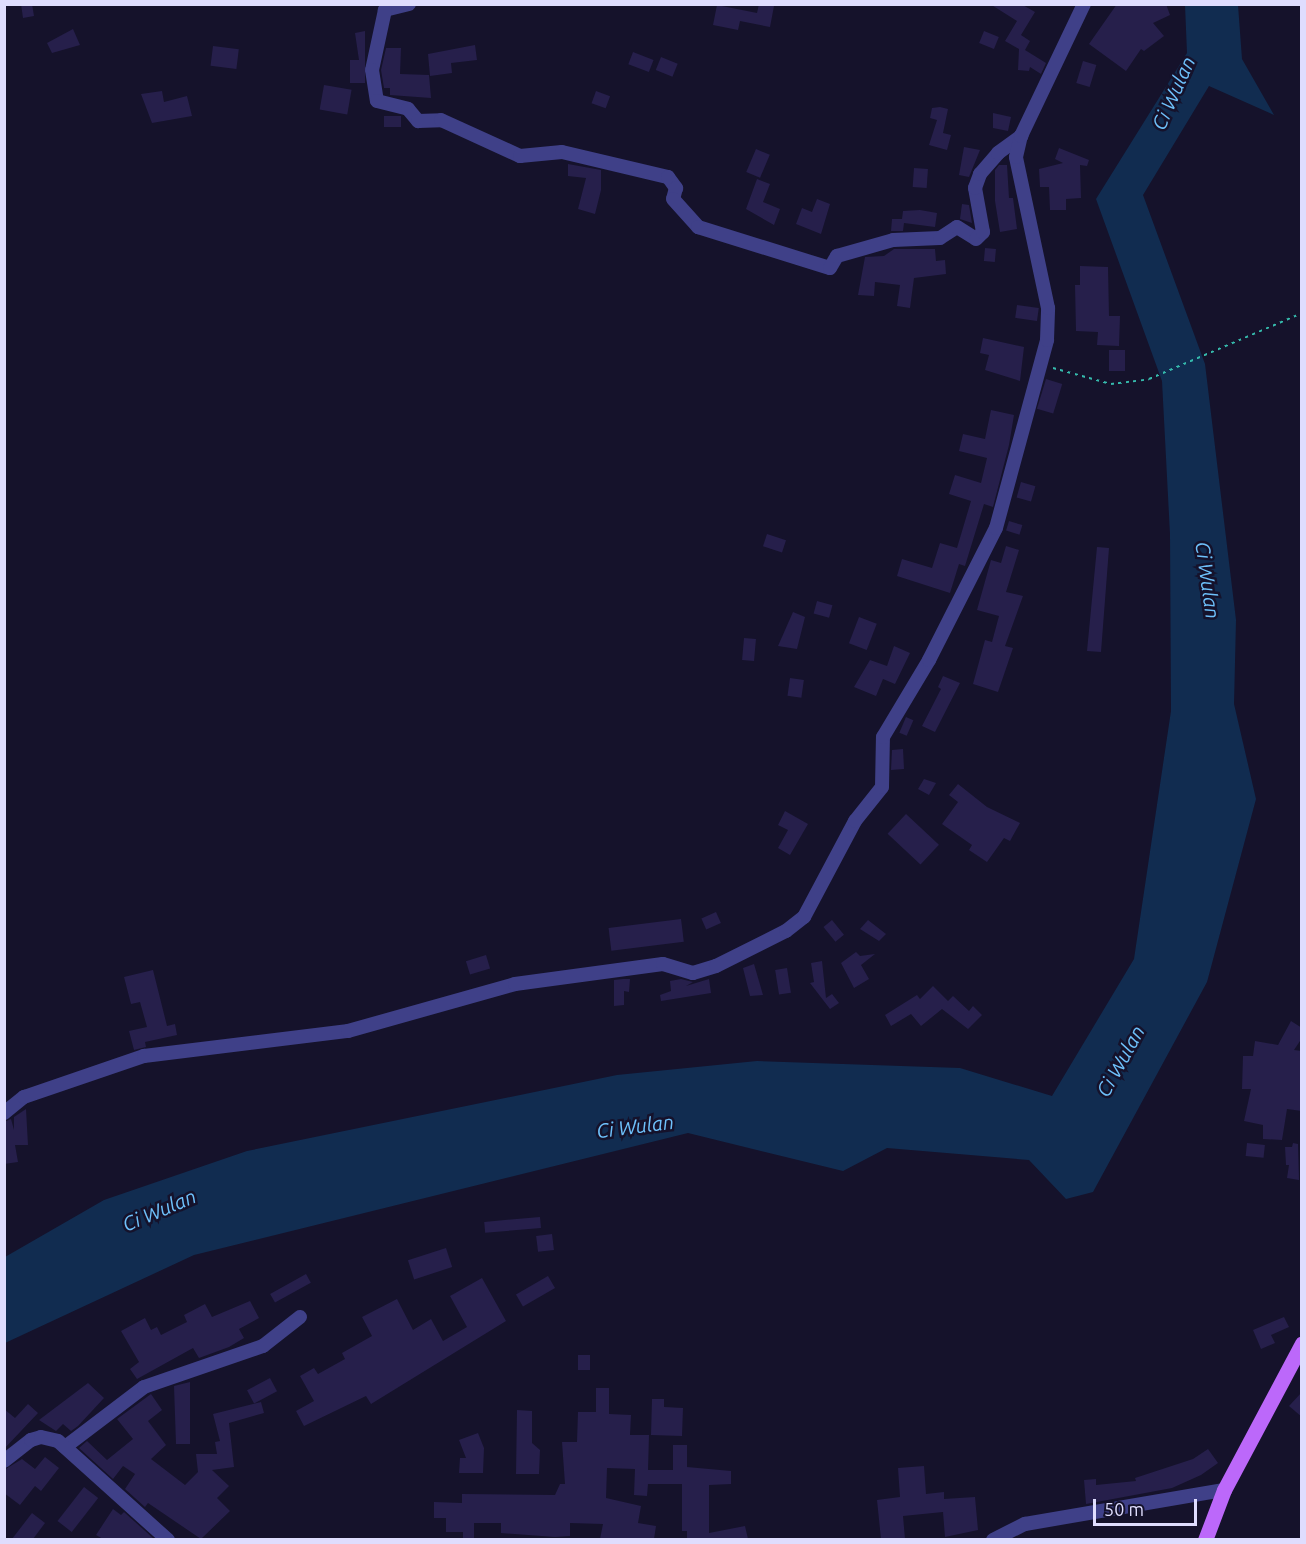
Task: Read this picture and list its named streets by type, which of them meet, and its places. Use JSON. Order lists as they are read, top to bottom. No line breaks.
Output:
{"water":["Ci Wulan"],"scale_bar":"50 m"}
